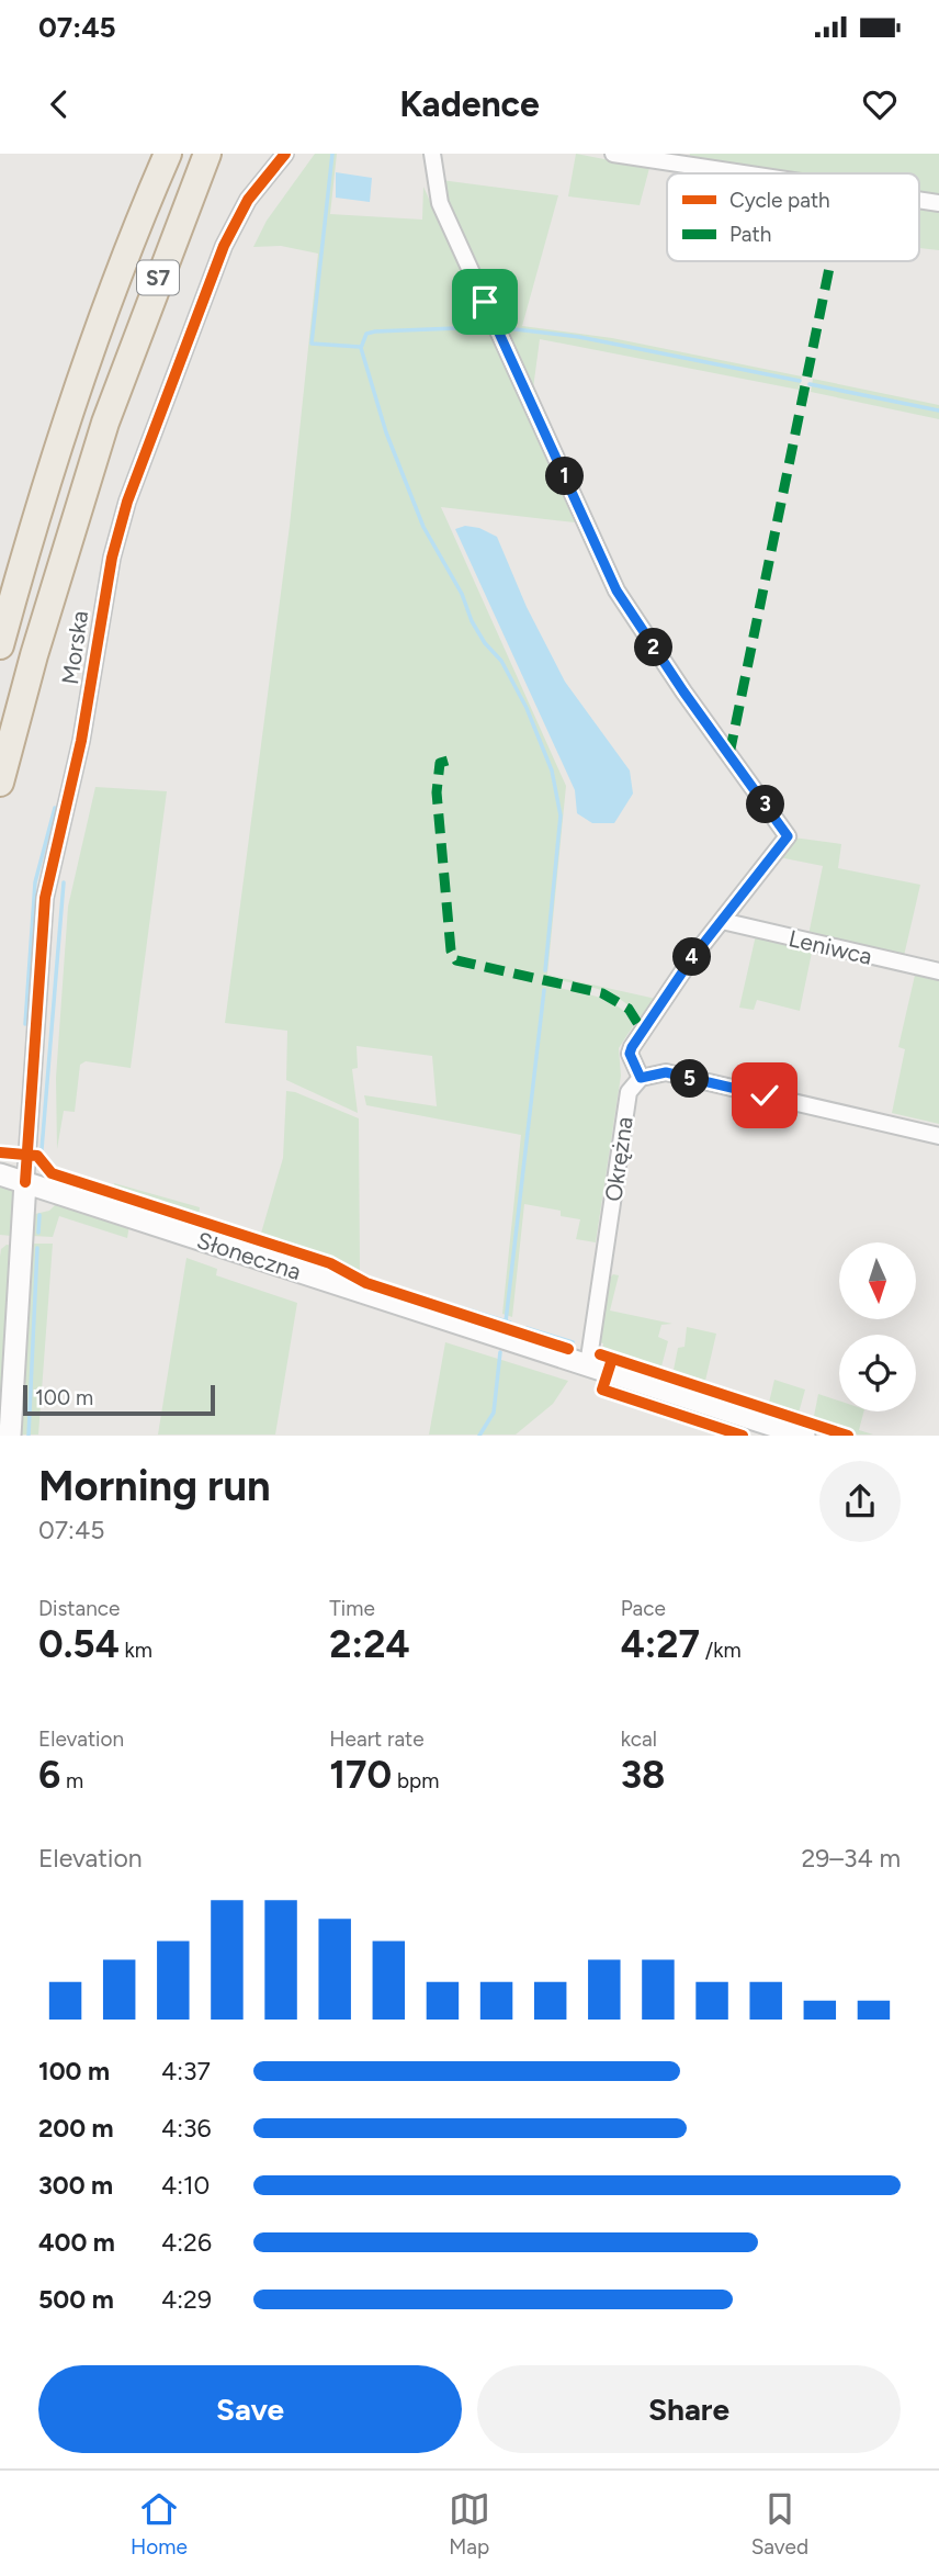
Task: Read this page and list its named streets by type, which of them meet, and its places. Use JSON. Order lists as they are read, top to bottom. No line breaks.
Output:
{"streets":{"highway":["S7"],"main road":["Morska","Słoneczna"],"street":["Leniwca","Okrężna"]},"crossings":[["Morska","Słoneczna"],["Okrężna","Słoneczna"]],"legend":["Cycle path","Path"],"scale_bar":"100 m","north":"bottom","page":{"status":"07:45","header":"Kadence","pins":["1","2","3","4","5"],"scale":"100 m","heading":["Morning run","07:45"],"stats":[["Distance","0.54 km"],["Time","2:24"],["Pace","4:27 /km"],["Elevation","6 m"],["Heart rate","170 bpm"],["kcal","38"]],"chart":["Elevation","29–34 m"],"list":[{"name":"100 m","note":"4:37"},{"name":"200 m","note":"4:36"},{"name":"300 m","note":"4:10"},{"name":"400 m","note":"4:26"},{"name":"500 m","note":"4:29"}],"buttons":["Save","Share"],"tabs":["Home","Map","Saved"]}}
